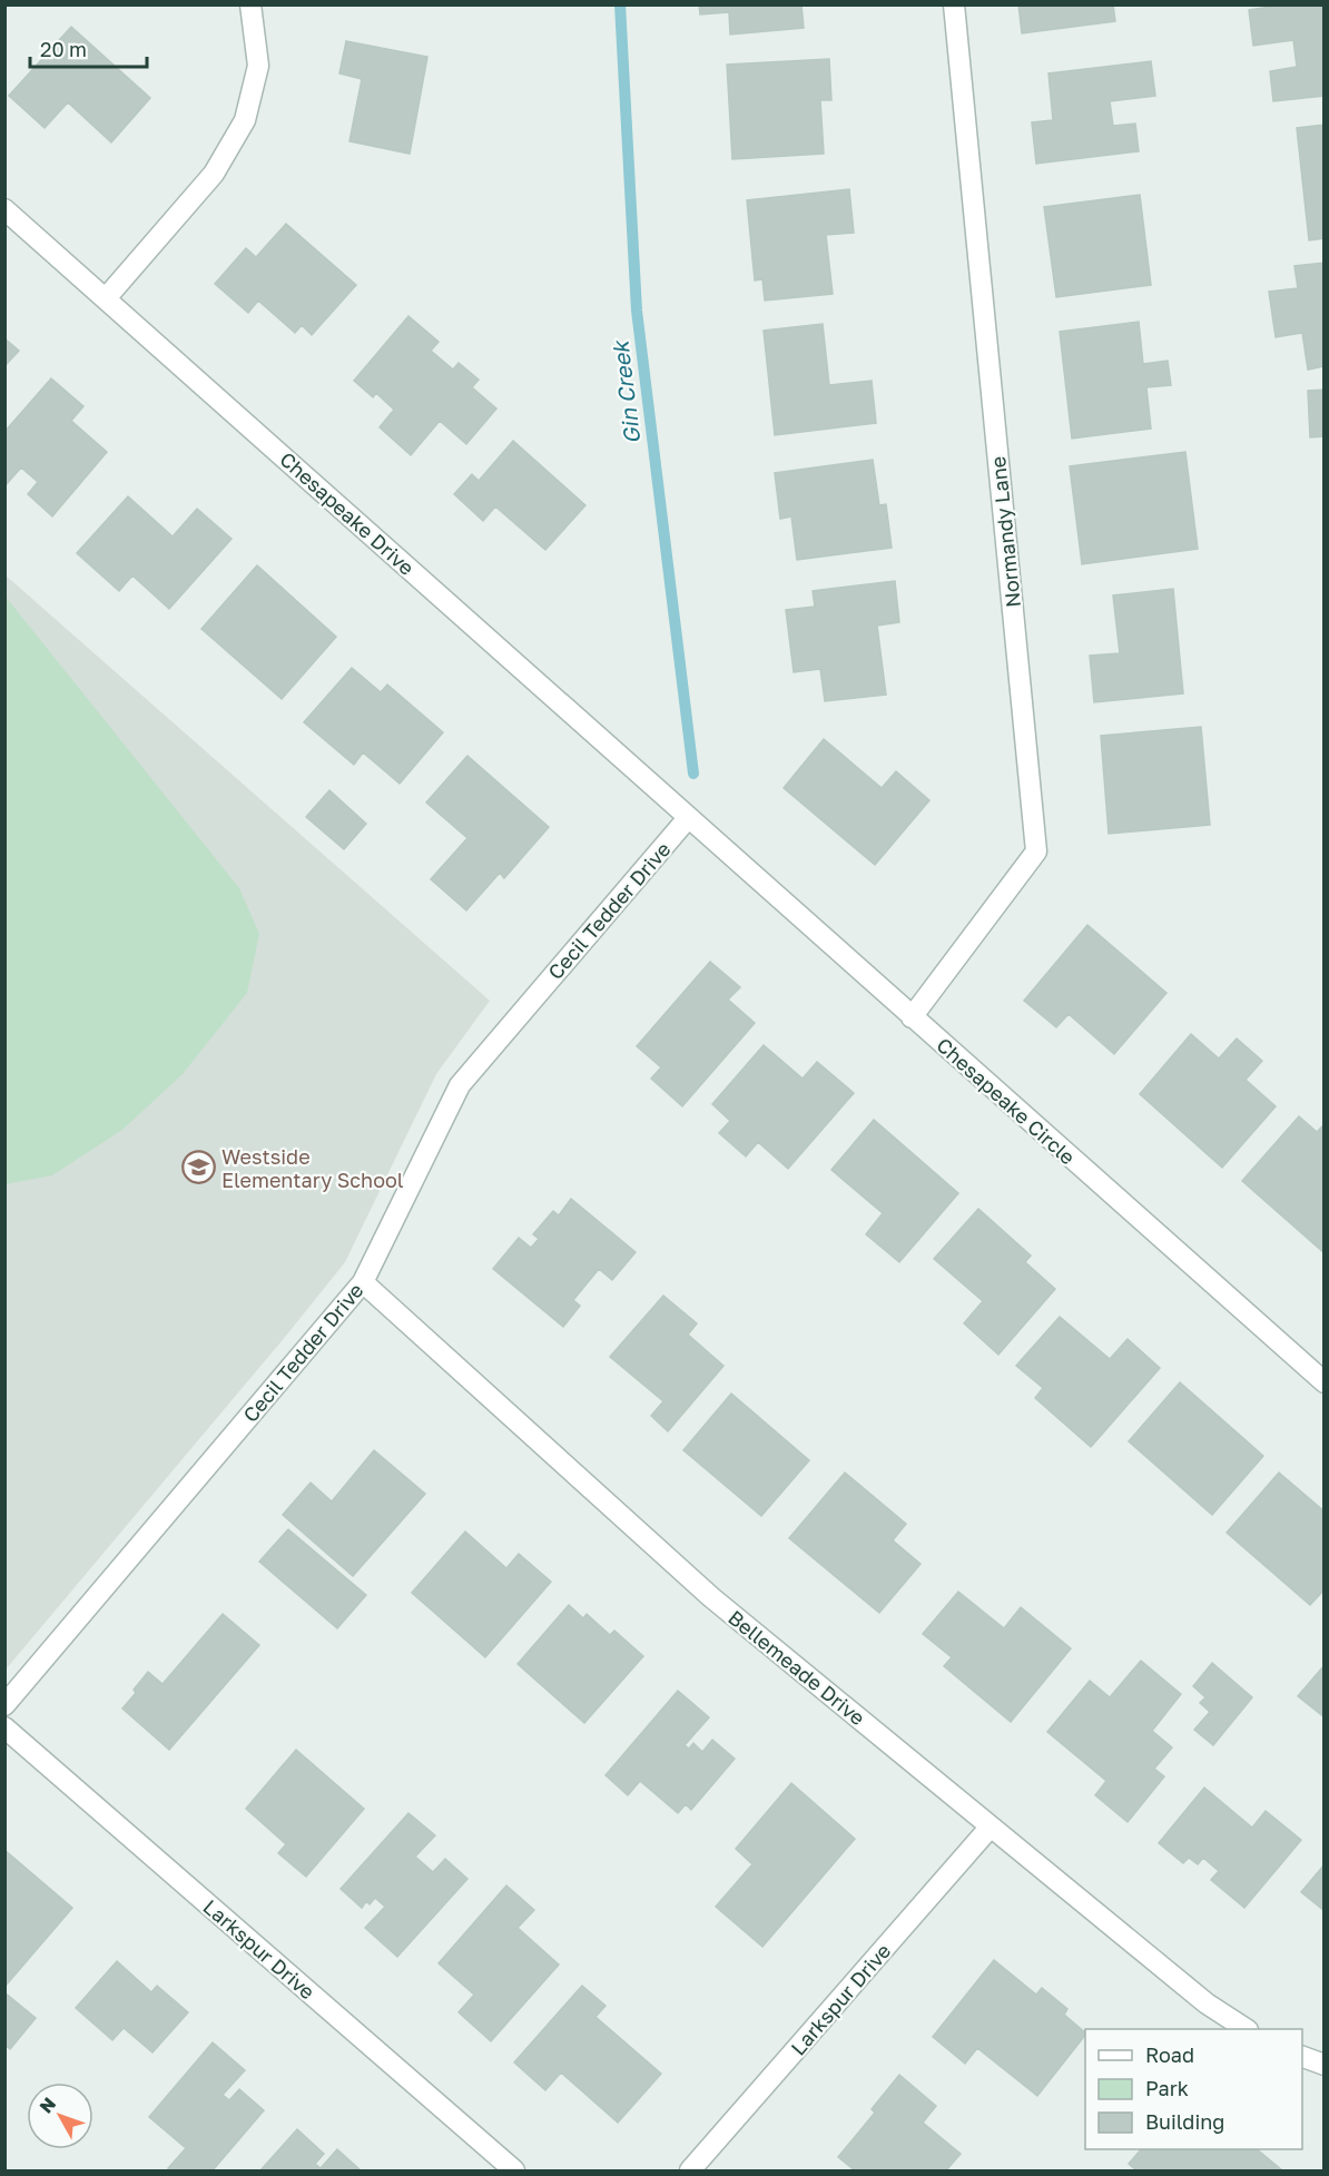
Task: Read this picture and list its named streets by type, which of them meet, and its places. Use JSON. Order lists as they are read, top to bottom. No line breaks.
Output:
{"streets":{"street":["Chesapeake Drive","Normandy Lane","Cecil Tedder Drive","Chesapeake Circle","Bellemeade Drive","Larkspur Drive"]},"crossings":[["Chesapeake Drive","Cecil Tedder Drive"],["Chesapeake Drive","Chesapeake Circle"],["Normandy Lane","Chesapeake Circle"],["Cecil Tedder Drive","Chesapeake Circle"],["Cecil Tedder Drive","Bellemeade Drive"],["Bellemeade Drive","Larkspur Drive"]],"water":["Gin Creek"],"places":{"school or university":["Westside Elementary School"]},"legend":["Road","Park","Building"],"scale_bar":"20 m","north":"top left"}
